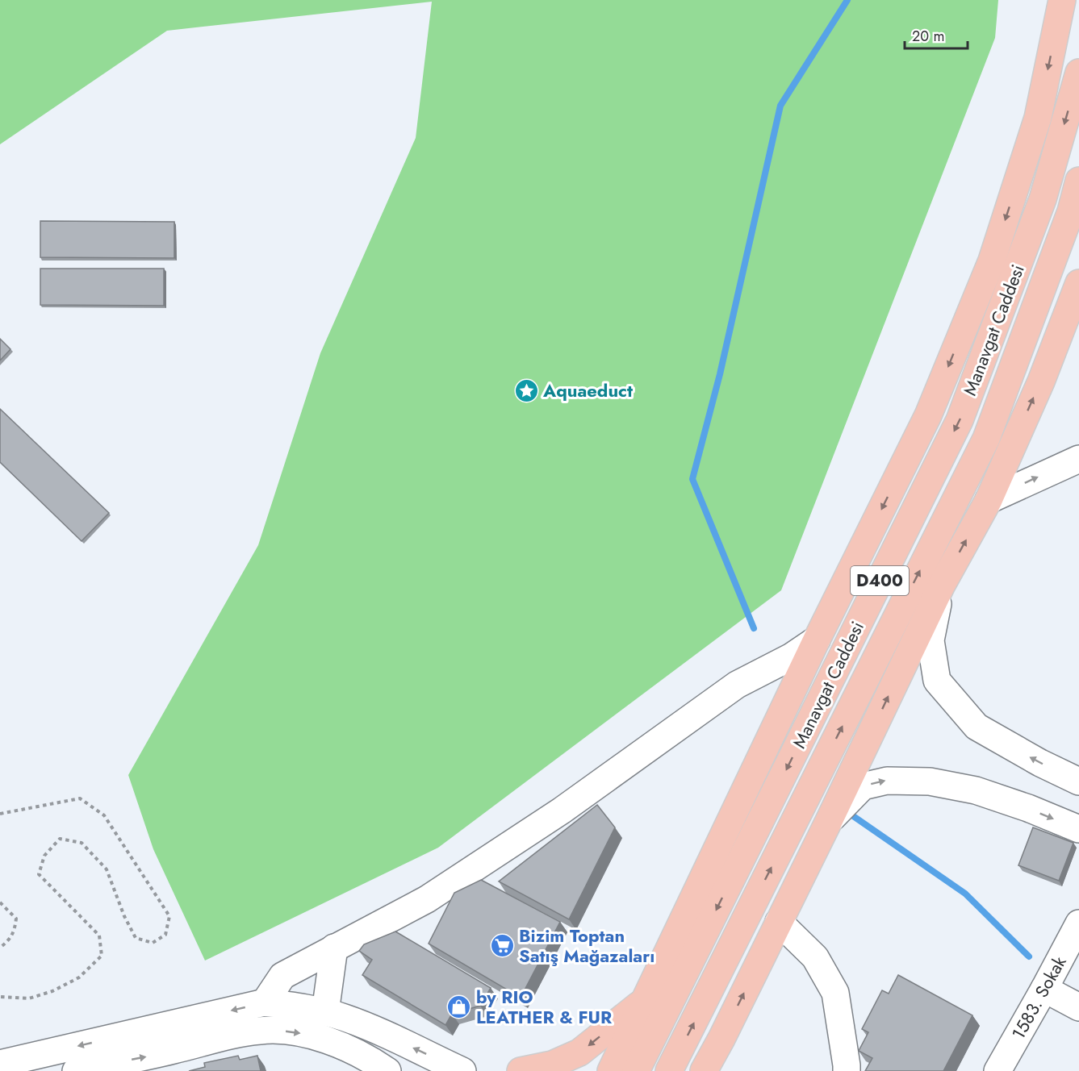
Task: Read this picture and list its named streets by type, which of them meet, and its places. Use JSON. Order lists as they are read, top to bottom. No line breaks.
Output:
{"streets":{"highway":["Manavgat Caddesi","D400"],"street":["1583. Sokak"]},"places":{"place":["Aquaeduct"],"supermarket":["Bizim Toptan Satış Mağazaları"],"shop":["by RIO LEATHER & FUR"]},"scale_bar":"20 m"}
